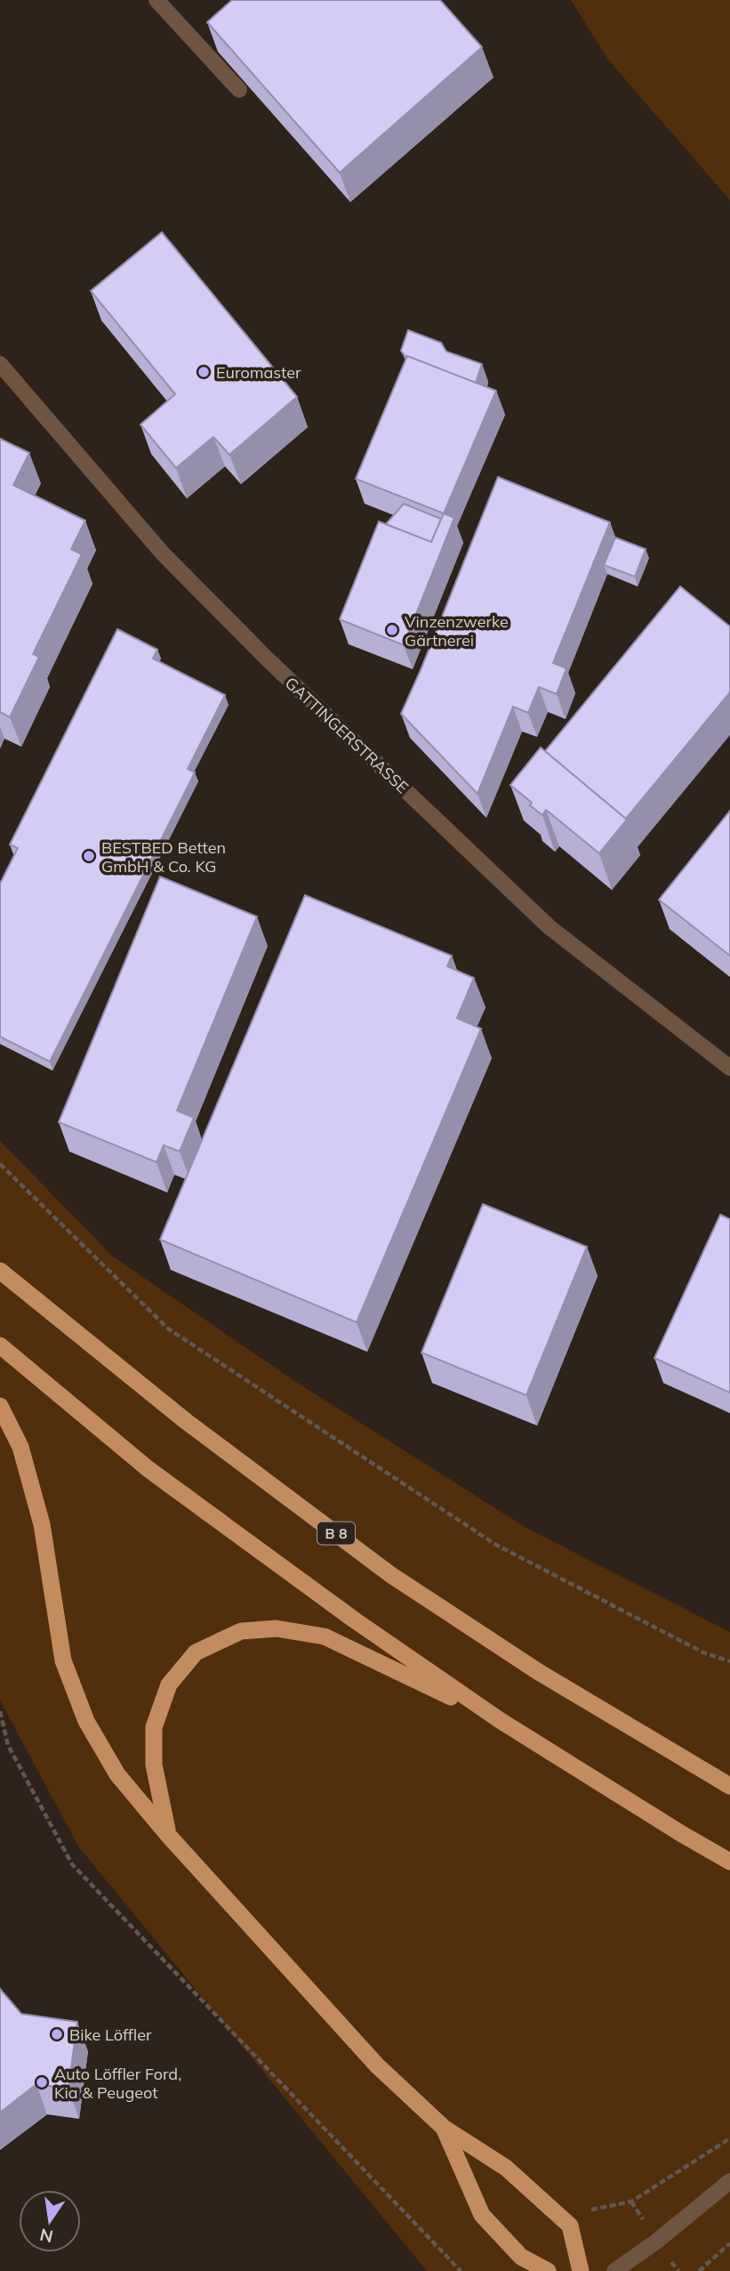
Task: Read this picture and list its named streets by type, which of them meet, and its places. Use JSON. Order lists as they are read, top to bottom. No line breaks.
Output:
{"streets":{"highway":["B 8"],"street":["GATTINGERSTRASSE"]},"places":["Euromaster","Vinzenzwerke Gärtnerei","BESTBED Betten GmbH & Co. KG","Bike Löffler","Auto Löffler Ford, Kia & Peugeot"],"north":"bottom"}
